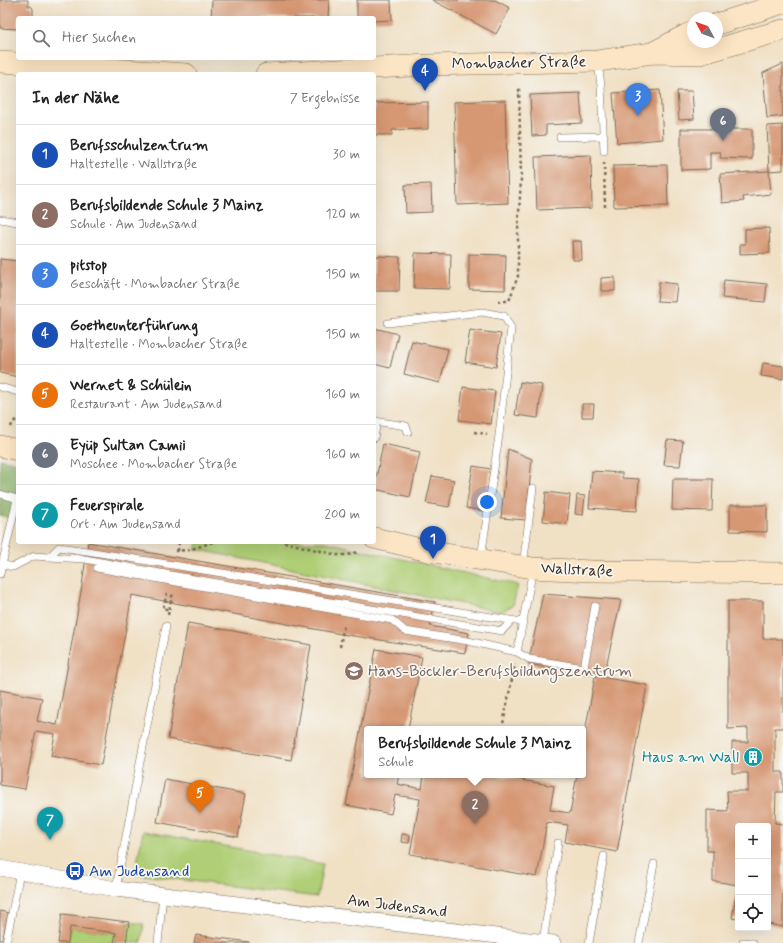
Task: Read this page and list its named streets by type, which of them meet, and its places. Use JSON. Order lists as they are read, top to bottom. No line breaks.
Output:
{"streets":{"main road":["Mombacher Straße","Wallstraße"],"street":["Am Judensand"]},"places":{"school or university":["Hans-Böckler-Berufsbildungszentrum"],"building":["Haus am Wall"],"bus stop":["Am Judensand"]},"north":"top left","page":{"search":"Hier suchen","pins":["4","3","6","1","5","2","7"],"heading":["In der Nähe","7 Ergebnisse"],"list":[{"mark":"1","name":"Berufsschulzentrum","note":"Haltestelle · Wallstraße","value":"30 m"},{"mark":"2","name":"Berufsbildende Schule 3 Mainz","note":"Schule · Am Judensand","value":"120 m"},{"mark":"3","name":"pitstop","note":"Geschäft · Mombacher Straße","value":"150 m"},{"mark":"4","name":"Goetheunterführung","note":"Haltestelle · Mombacher Straße","value":"150 m"},{"mark":"5","name":"Wernet & Schülein","note":"Restaurant · Am Judensand","value":"160 m"},{"mark":"6","name":"Eyüp Sultan Camii","note":"Moschee · Mombacher Straße","value":"160 m"},{"mark":"7","name":"Feuerspirale","note":"Ort · Am Judensand","value":"200 m"}],"popup":["Berufsbildende Schule 3 Mainz","Schule"],"map_buttons":["+","−"]}}
